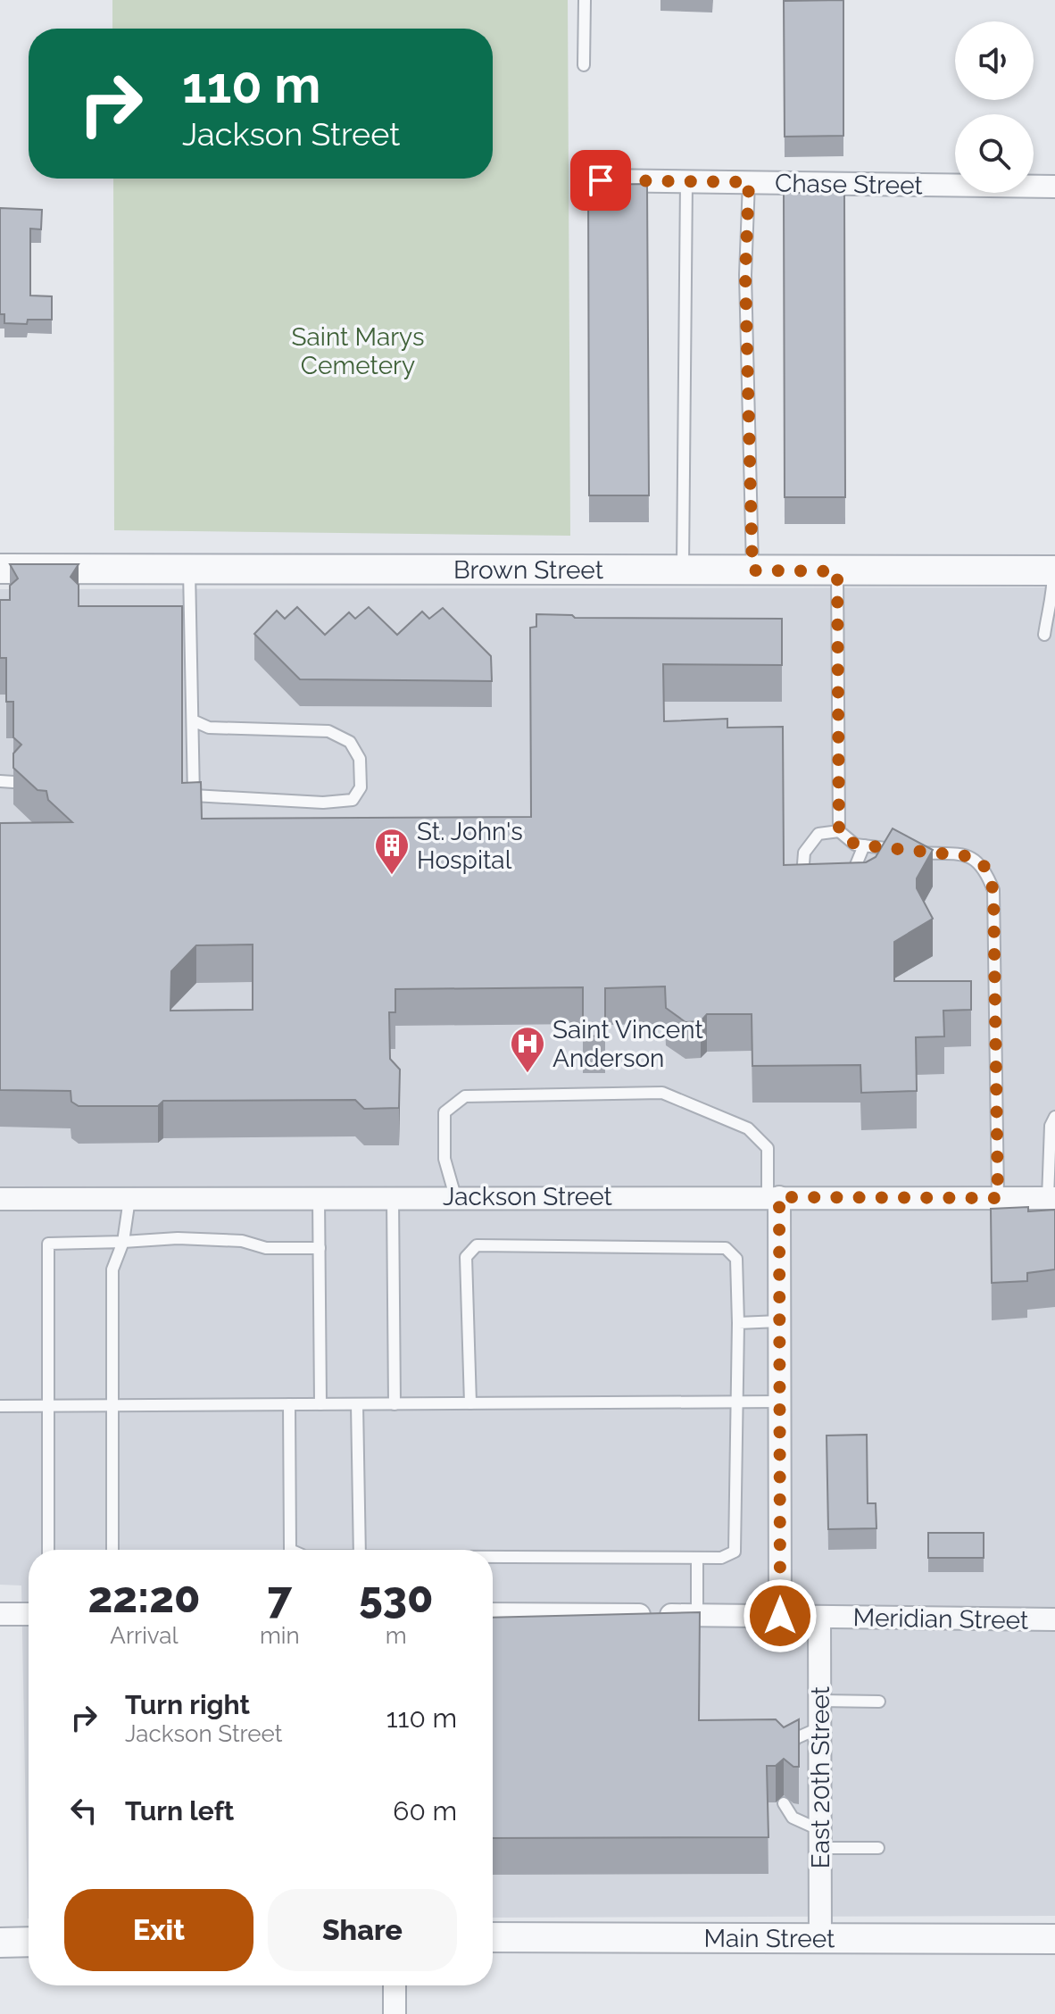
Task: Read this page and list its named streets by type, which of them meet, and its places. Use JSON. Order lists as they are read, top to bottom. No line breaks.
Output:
{"streets":{"street":["Chase Street","Brown Street","Jackson Street","Meridian Street","East 20th Street","Main Street"]},"crossings":[["Meridian Street","East 20th Street"],["East 20th Street","Main Street"]],"parks":["Saint Marys Cemetery"],"places":{"building":["St. John's Hospital"],"hospital":["Saint Vincent Anderson"]},"page":{"turn":["110 m","Jackson Street"],"eta":["22:20","Arrival","7","min","530","m"],"list":[{"name":"Turn right","note":"Jackson Street","value":"110 m"},{"name":"Turn left","value":"60 m"}],"buttons":["Exit","Share"]}}
